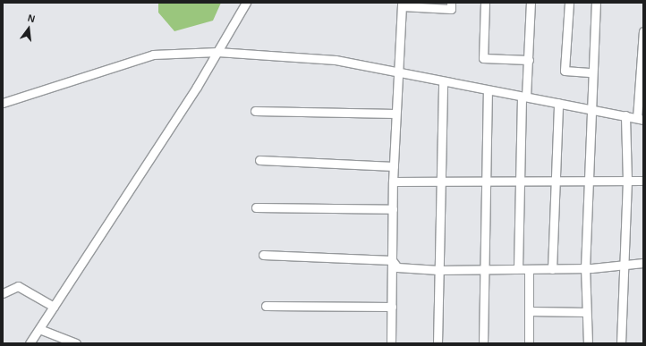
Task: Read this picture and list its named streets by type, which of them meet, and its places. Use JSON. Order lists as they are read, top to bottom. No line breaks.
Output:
{"north":"top"}
